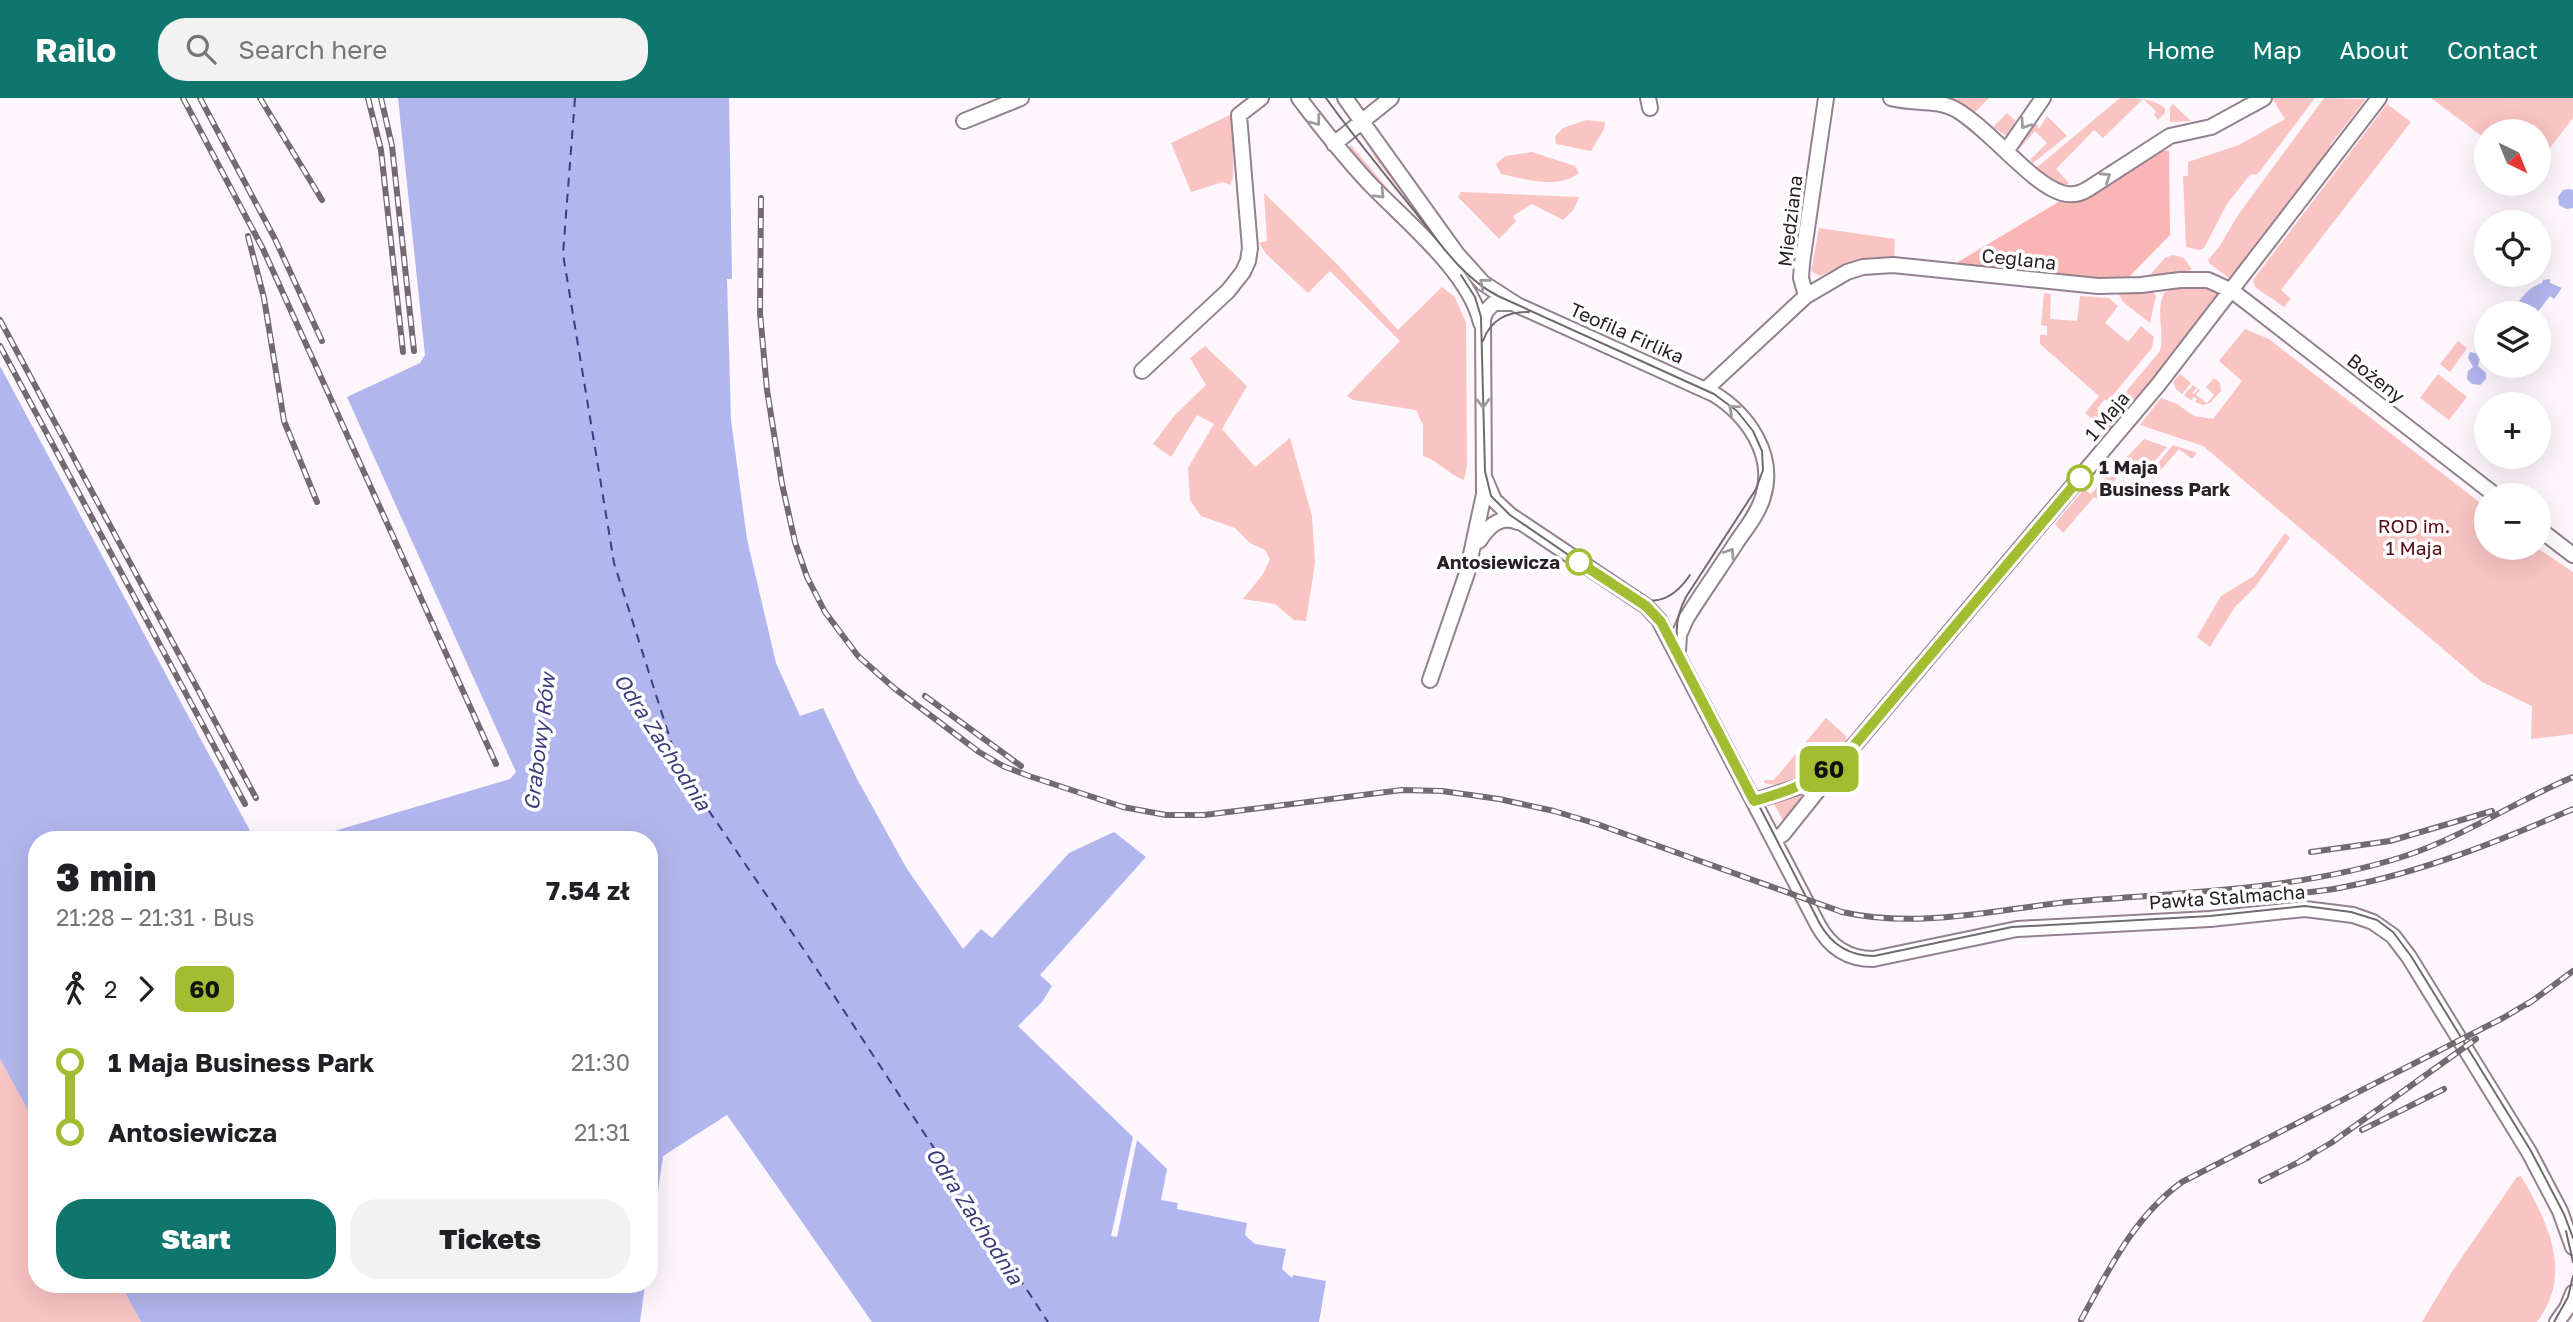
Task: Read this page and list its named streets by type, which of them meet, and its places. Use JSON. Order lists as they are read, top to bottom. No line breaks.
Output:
{"streets":{"street":["Miedziana","Ceglana","Teofila Firlika","Bożeny","1 Maja","Pawła Stalmacha"]},"crossings":[["Miedziana","Ceglana"],["Ceglana","Bożeny"],["Ceglana","1 Maja"],["Bożeny","1 Maja"],["1 Maja","Pawła Stalmacha"]],"water":["Grabowy Rów","Odra Zachodnia"],"parks":["ROD im. 1 Maja"],"places":["1 Maja Business Park","Antosiewicza"],"lines":["bus line 60"],"north":"bottom right","page":{"header":"Railo","search":"Search here","nav":["Home","Map","About","Contact"],"on_map":"60","map_buttons":["+","−"],"heading":["3 min","21:28 – 21:31 · Bus","7.54 zł"],"legs":["2","60"],"list":[{"name":"1 Maja Business Park","value":"21:30"},{"name":"Antosiewicza","value":"21:31"}],"buttons":["Start","Tickets"]}}
